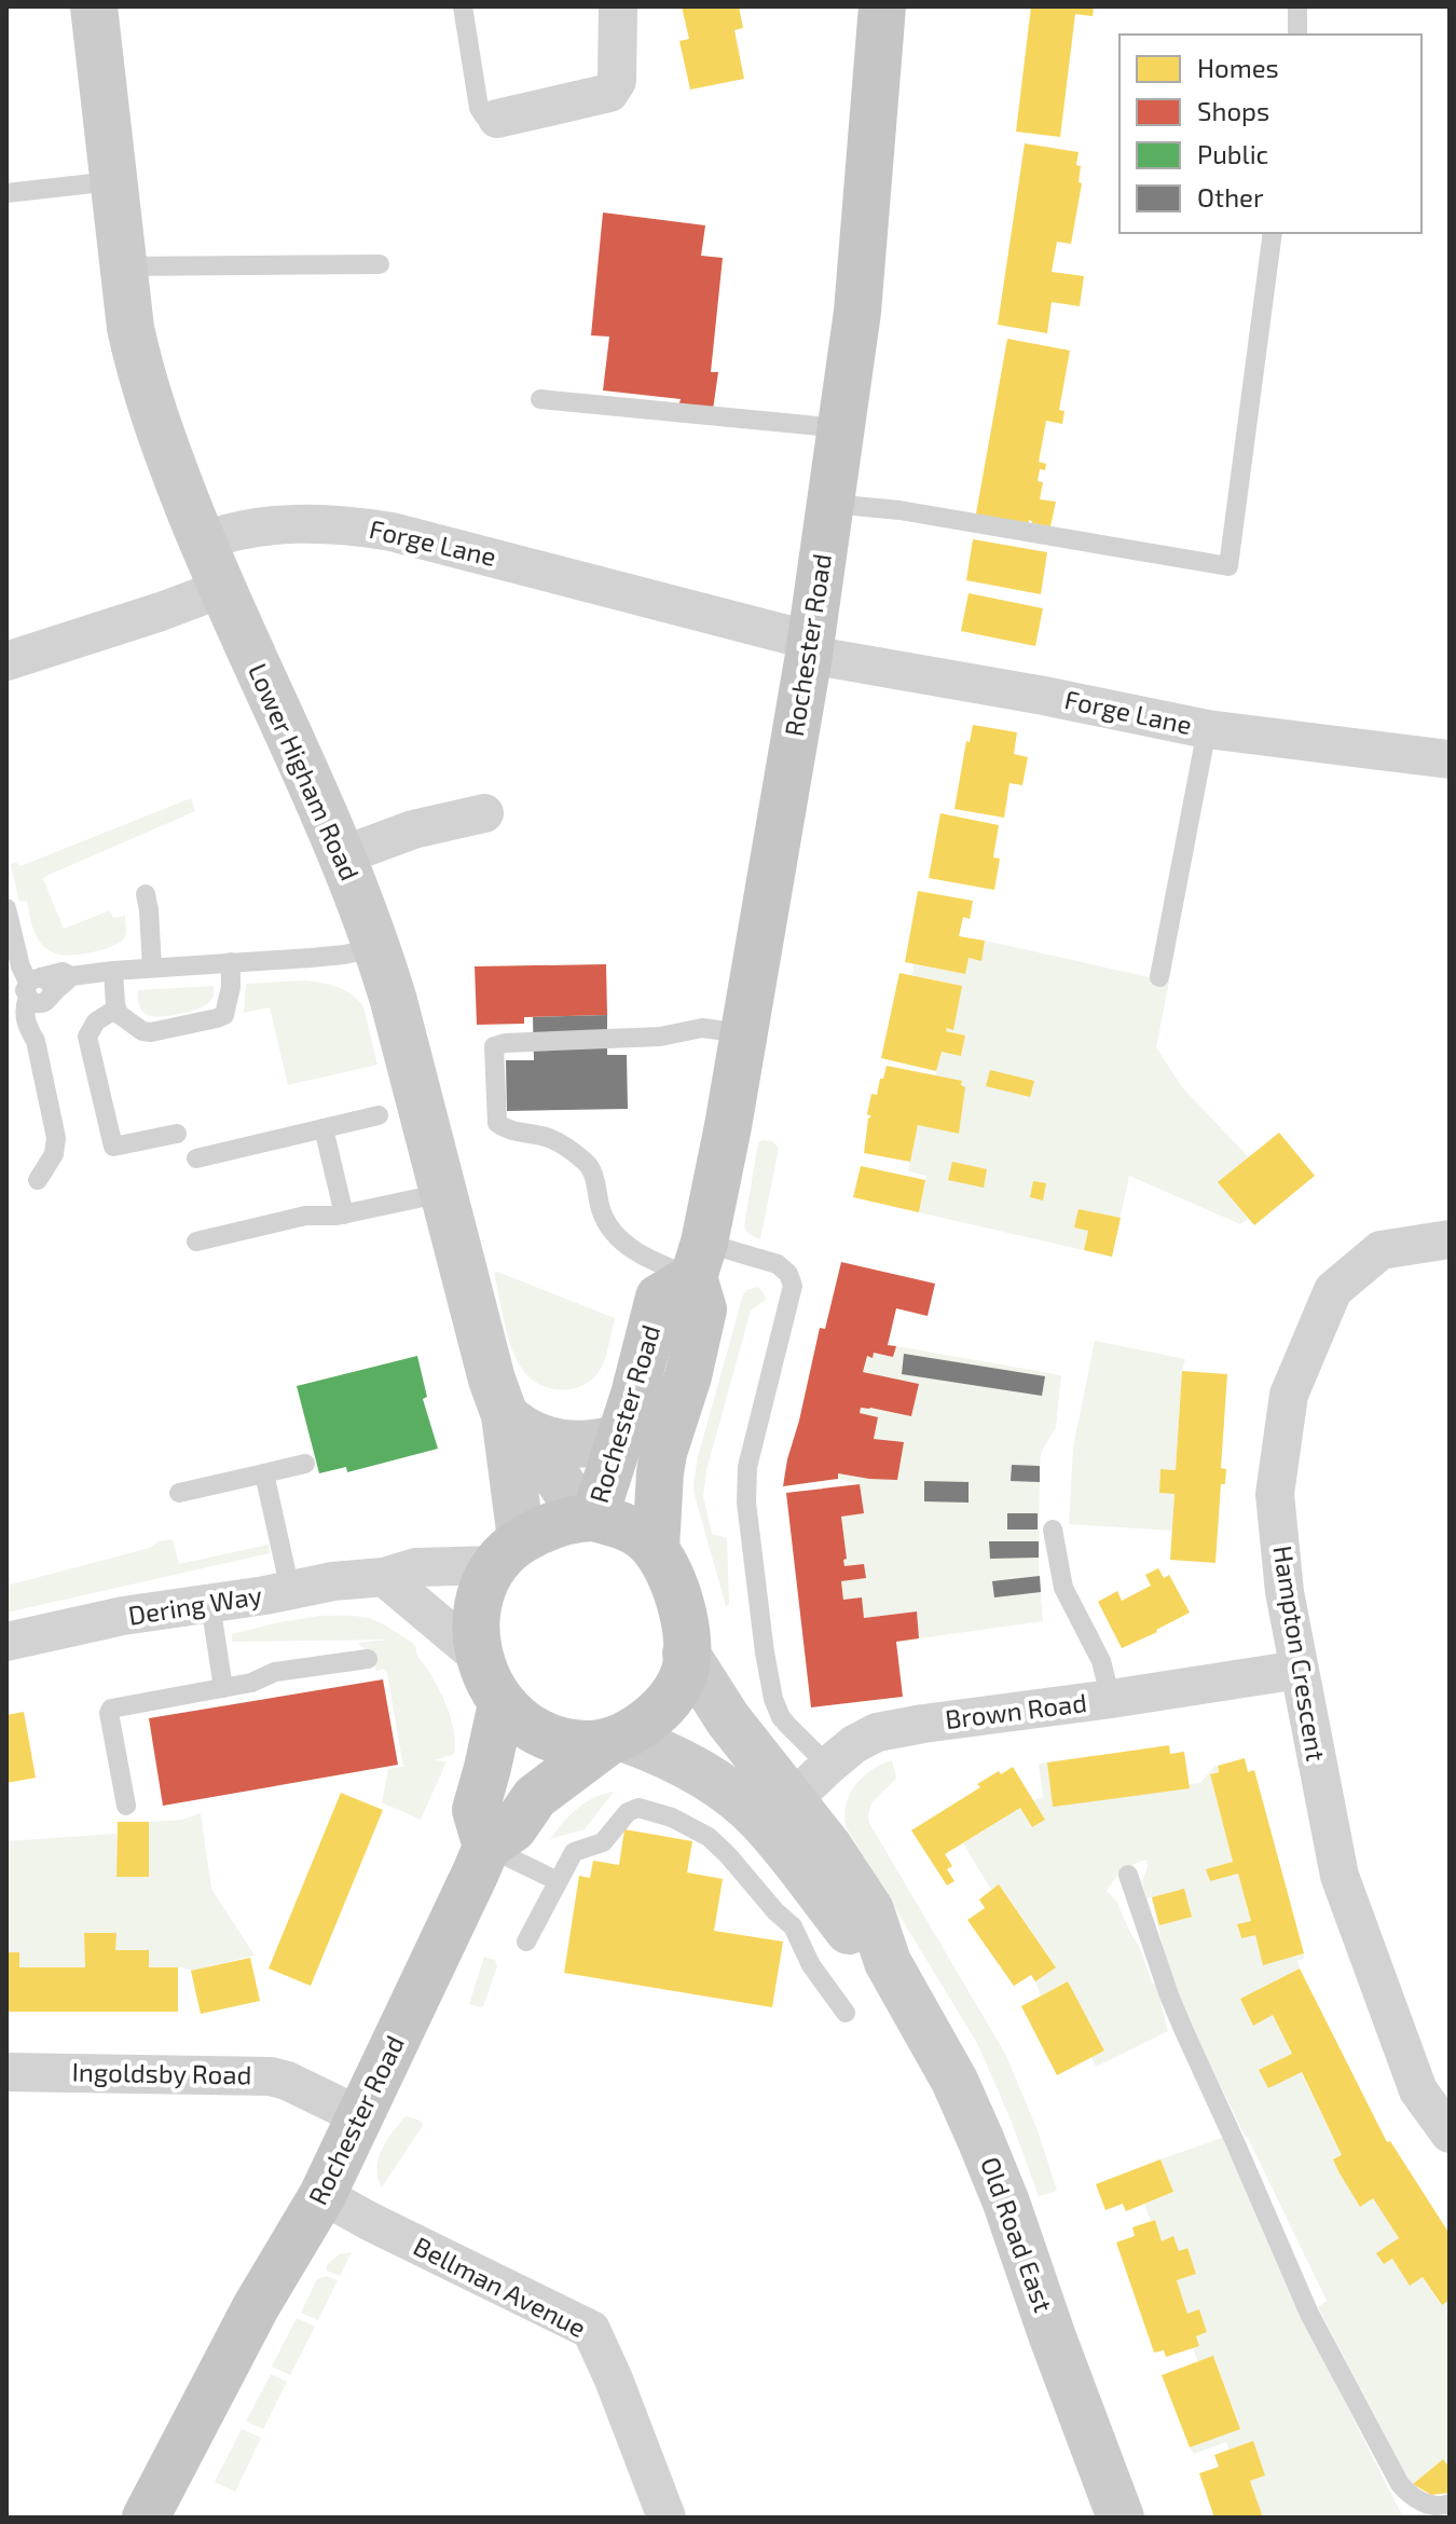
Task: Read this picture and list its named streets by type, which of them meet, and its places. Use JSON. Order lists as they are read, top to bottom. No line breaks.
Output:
{"streets":{"main road":["Rochester Road"],"street":["Forge Lane","Lower Higham Road","Dering Way","Hampton Crescent","Brown Road","Ingoldsby Road","Old Road East","Bellman Avenue"]},"crossings":[["Forge Lane","Rochester Road"],["Forge Lane","Lower Higham Road"],["Rochester Road","Lower Higham Road"],["Rochester Road","Dering Way"],["Rochester Road","Ingoldsby Road"],["Rochester Road","Old Road East"],["Rochester Road","Bellman Avenue"],["Lower Higham Road","Dering Way"],["Lower Higham Road","Old Road East"],["Dering Way","Old Road East"],["Hampton Crescent","Brown Road"],["Brown Road","Old Road East"]],"legend":["Homes","Shops","Public","Other"]}
